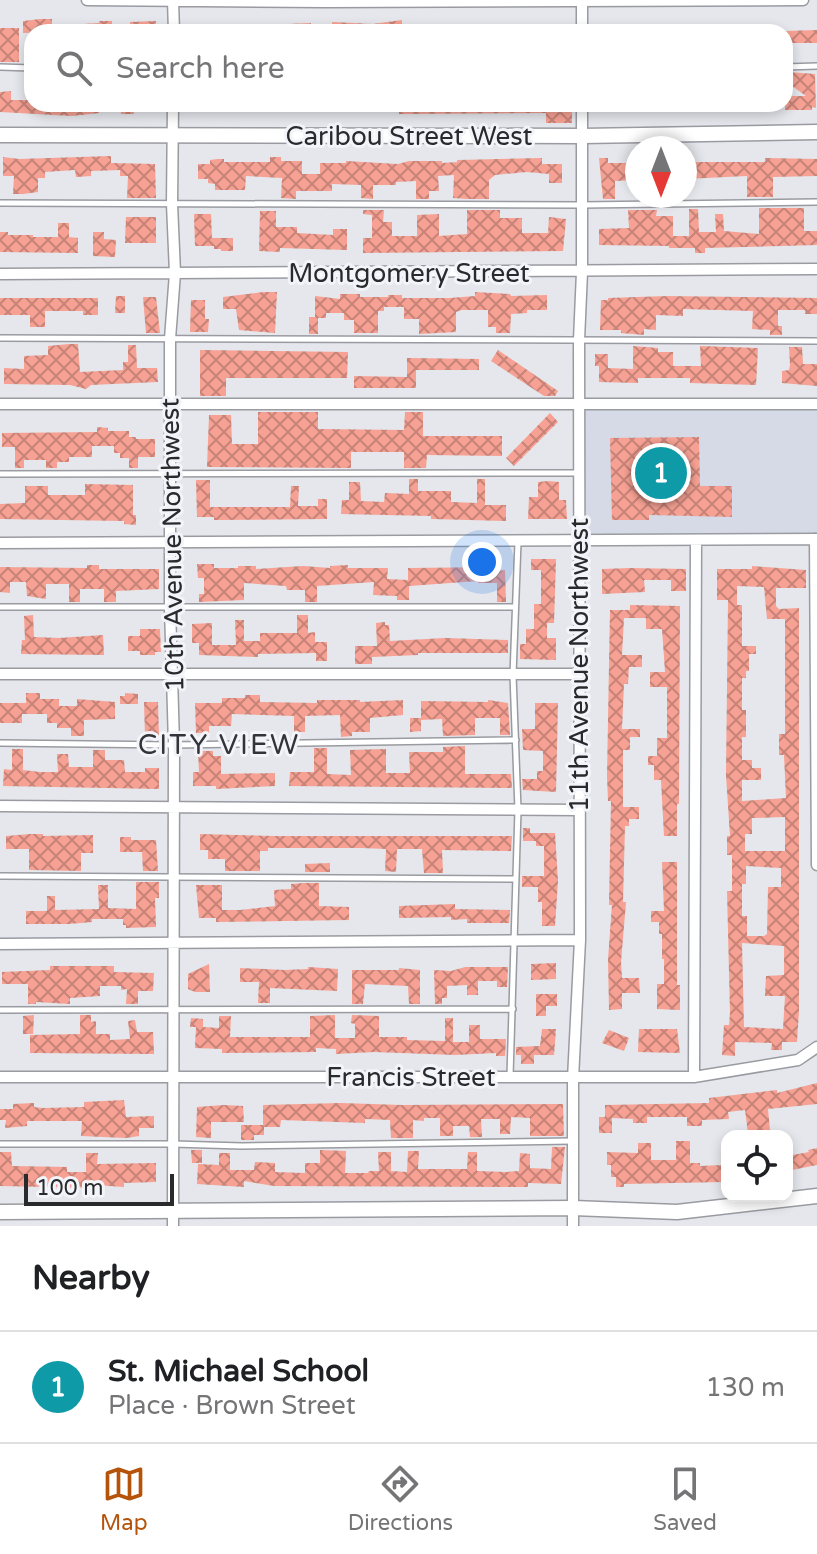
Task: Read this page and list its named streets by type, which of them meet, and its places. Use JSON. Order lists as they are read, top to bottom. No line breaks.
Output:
{"streets":{"street":["Caribou Street West","Montgomery Street","10th Avenue Northwest","11th Avenue Northwest","Francis Street"]},"crossings":[["Caribou Street West","10th Avenue Northwest"],["Caribou Street West","11th Avenue Northwest"],["Montgomery Street","10th Avenue Northwest"],["Montgomery Street","11th Avenue Northwest"],["10th Avenue Northwest","Francis Street"],["11th Avenue Northwest","Francis Street"]],"districts":["CITY VIEW"],"scale_bar":"100 m","north":"bottom","page":{"search":"Search here","pins":"1","scale":"100 m","heading":"Nearby","list":[{"mark":"1","name":"St. Michael School","note":"Place · Brown Street","value":"130 m"}],"nav":["Map","Directions","Saved"]}}
